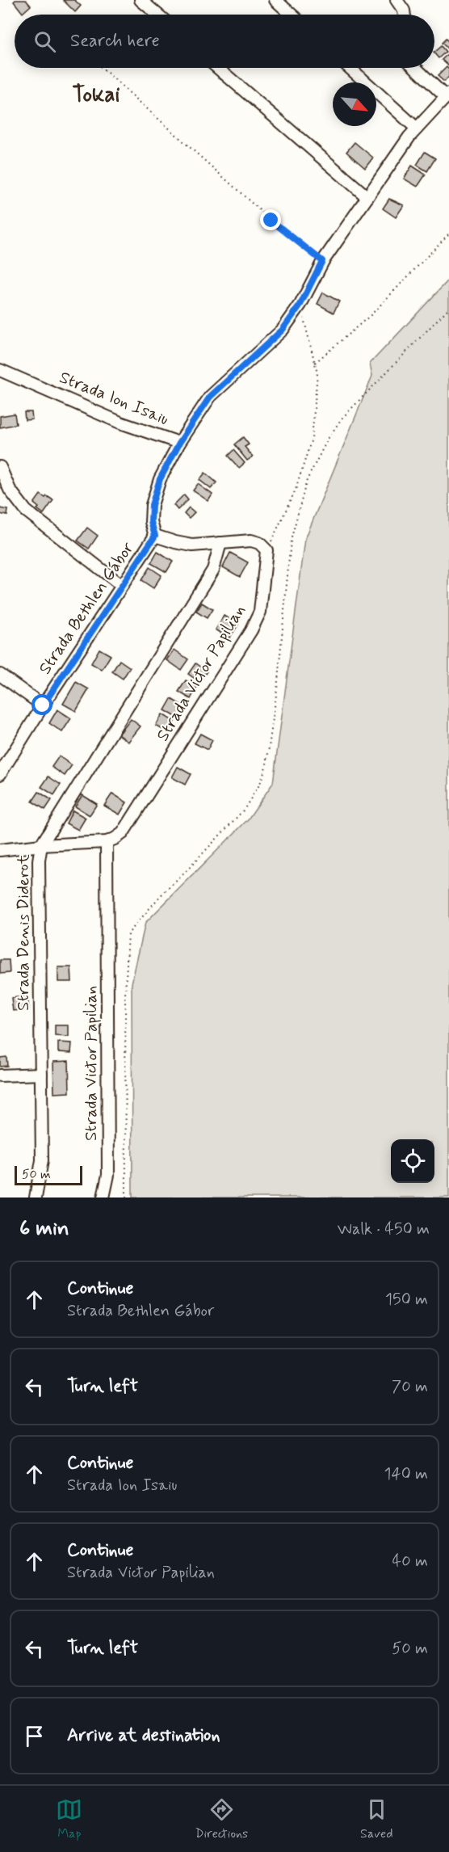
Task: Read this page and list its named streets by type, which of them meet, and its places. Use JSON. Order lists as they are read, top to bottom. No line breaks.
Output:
{"streets":{"street":["Strada Ion Isaiu","Strada Bethlen Gábor","Strada Victor Papilian","Strada Denis Diderot"]},"crossings":[["Strada Bethlen Gábor","Strada Victor Papilian"],["Strada Bethlen Gábor","Strada Denis Diderot"]],"districts":["Tokai"],"scale_bar":"50 m","north":"bottom right","page":{"search":"Search here","scale":"50 m","heading":["6 min","Walk · 450 m"],"list":[["Continue","Strada Bethlen Gábor","150 m"],["Turn left","70 m"],["Continue","Strada Ion Isaiu","140 m"],["Continue","Strada Victor Papilian","40 m"],["Turn left","50 m"],"Arrive at destination"],"nav":["Map","Directions","Saved"]}}
